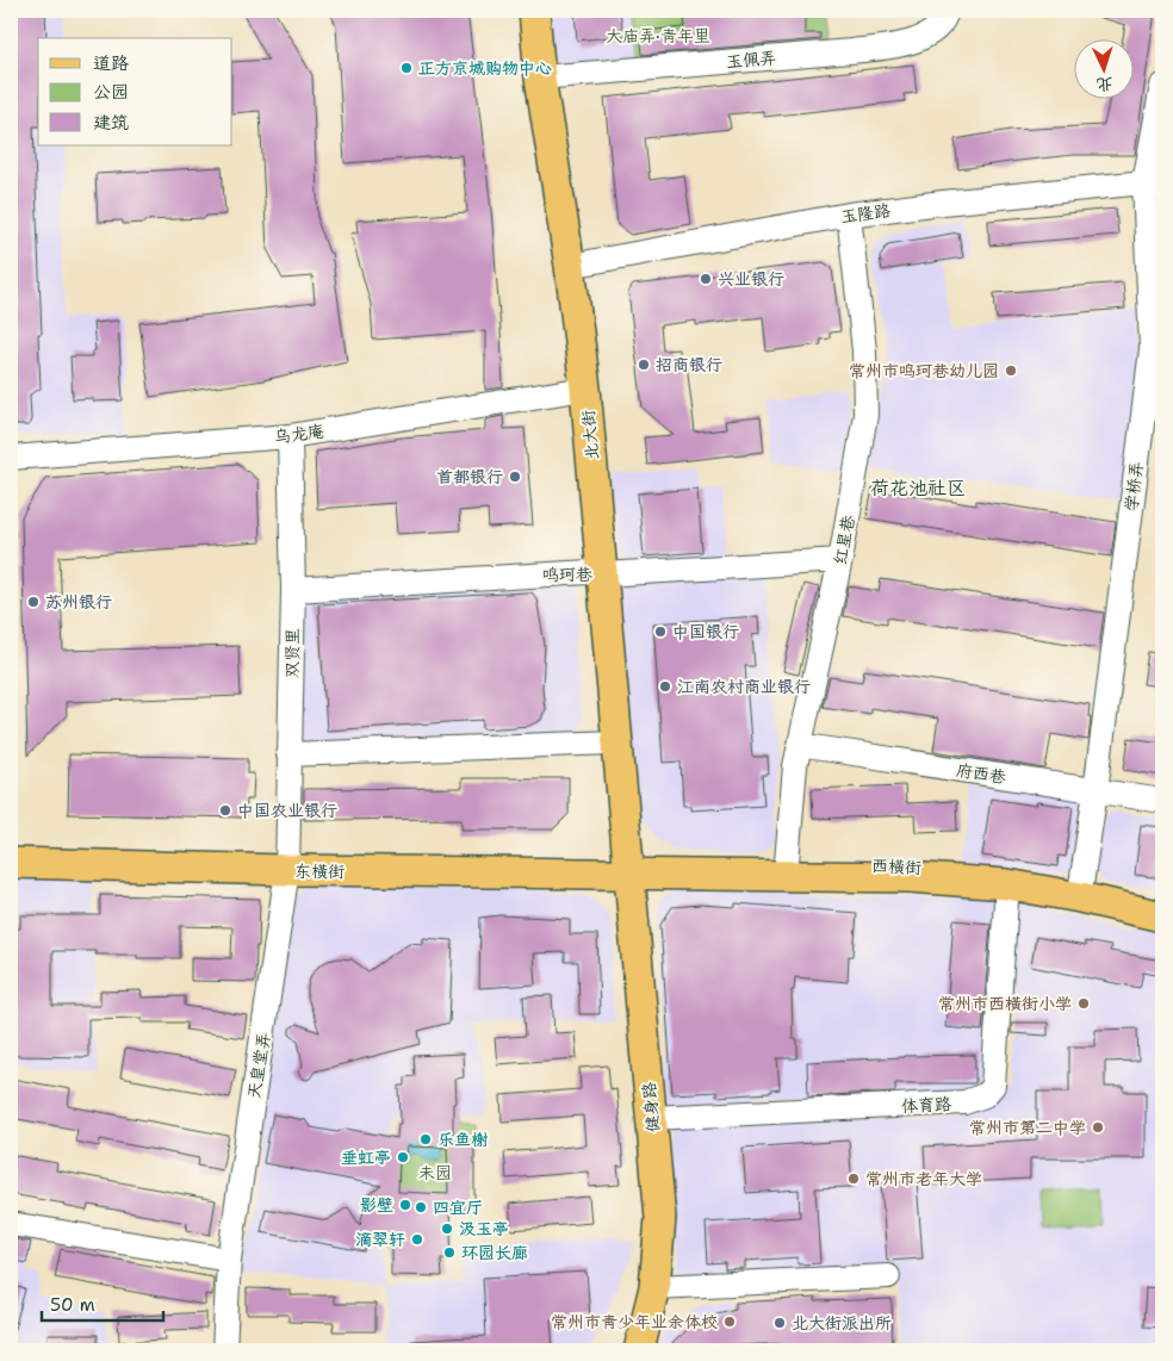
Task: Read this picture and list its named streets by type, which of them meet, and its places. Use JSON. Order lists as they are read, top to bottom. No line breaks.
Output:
{"streets":{"main road":["北大街","西横街","东横街","健身路"],"street":["玉佩弄","玉隆路","乌龙庵","学桥弄","红星巷","鸣珂巷","双贤里","府西巷","天皇堂弄","体育路"]},"crossings":[["玉佩弄","北大街"],["玉隆路","北大街"],["玉隆路","学桥弄"],["玉隆路","红星巷"],["乌龙庵","北大街"],["乌龙庵","双贤里"],["北大街","鸣珂巷"],["北大街","西横街"],["北大街","东横街"],["北大街","健身路"],["学桥弄","府西巷"],["学桥弄","西横街"],["红星巷","鸣珂巷"],["红星巷","府西巷"],["红星巷","西横街"],["鸣珂巷","双贤里"],["双贤里","东横街"],["双贤里","天皇堂弄"],["西横街","东横街"],["西横街","体育路"],["西横街","健身路"],["东横街","天皇堂弄"],["东横街","健身路"],["体育路","健身路"]],"districts":["荷花池社区"],"parks":["大庙弄·青年里","未园"],"places":["正方京城购物中心","兴业银行","招商银行","常州市鸣珂巷幼儿园","首都银行","苏州银行","中国银行","江南农村商业银行","中国农业银行","常州市西横街小学","常州市第二中学","乐鱼榭","垂虹亭","常州市老年大学","影壁","四宜厅","汲玉亭","滴翠轩","环园长廊","常州市青少年业余体校","北大街派出所"],"legend":["道路","公园","建筑"],"scale_bar":"50 m","north":"bottom"}
